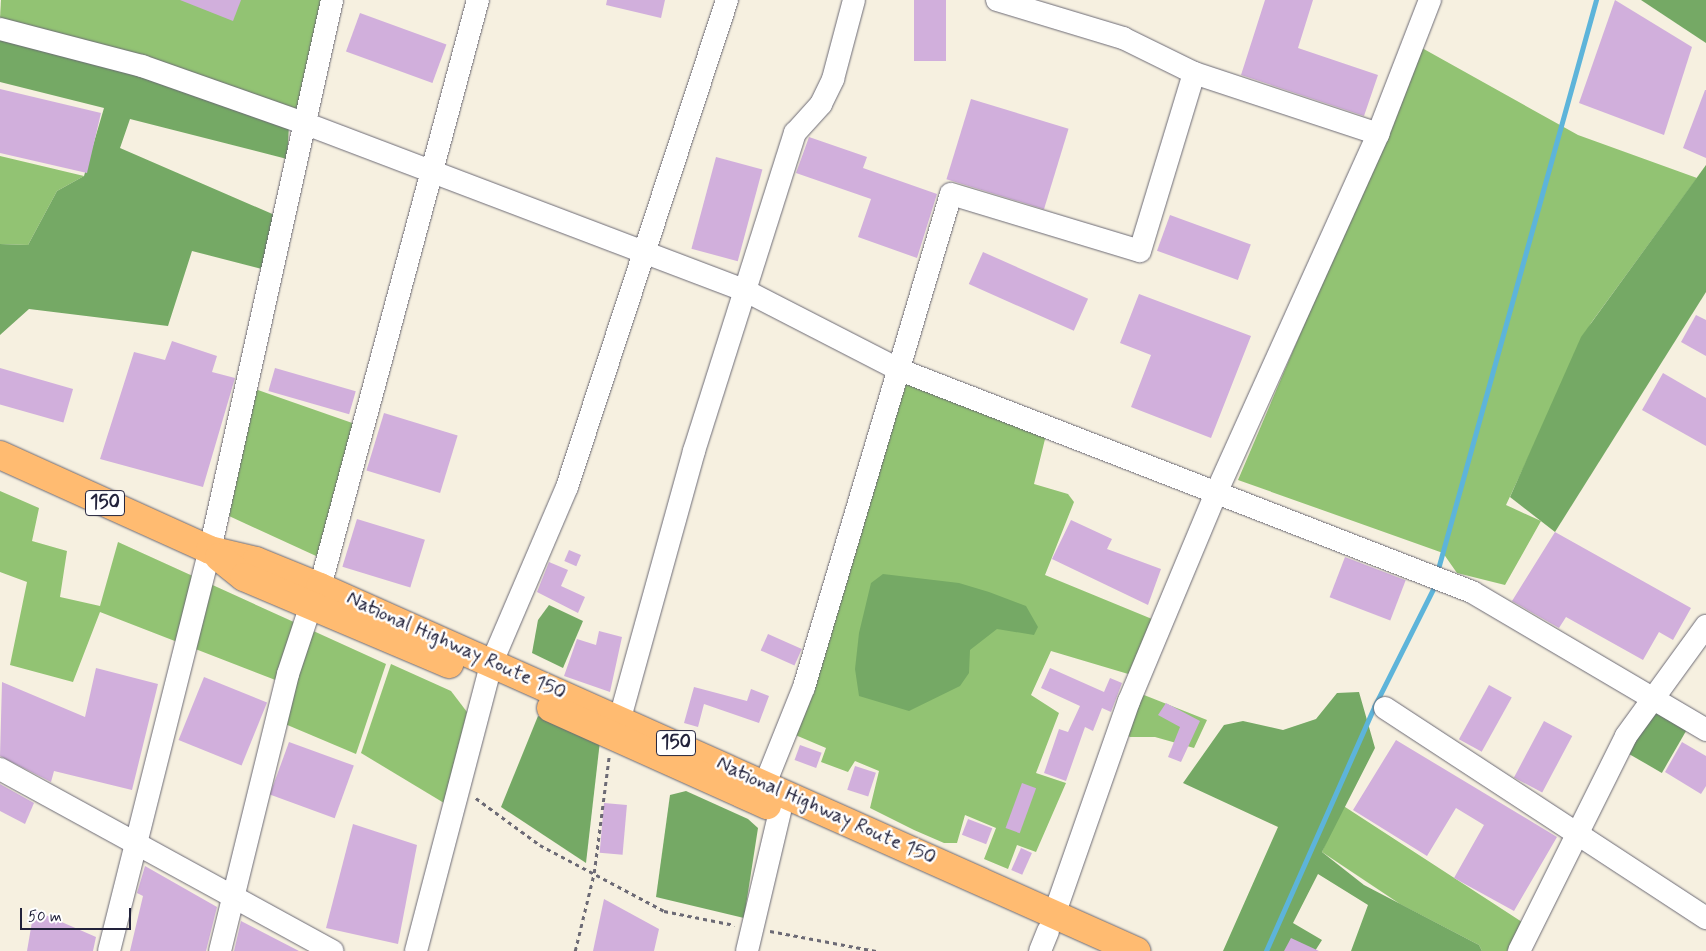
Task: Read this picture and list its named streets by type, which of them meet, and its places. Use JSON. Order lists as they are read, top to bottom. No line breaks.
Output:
{"streets":{"highway":["150","National Highway Route 150"]},"scale_bar":"50 m"}
